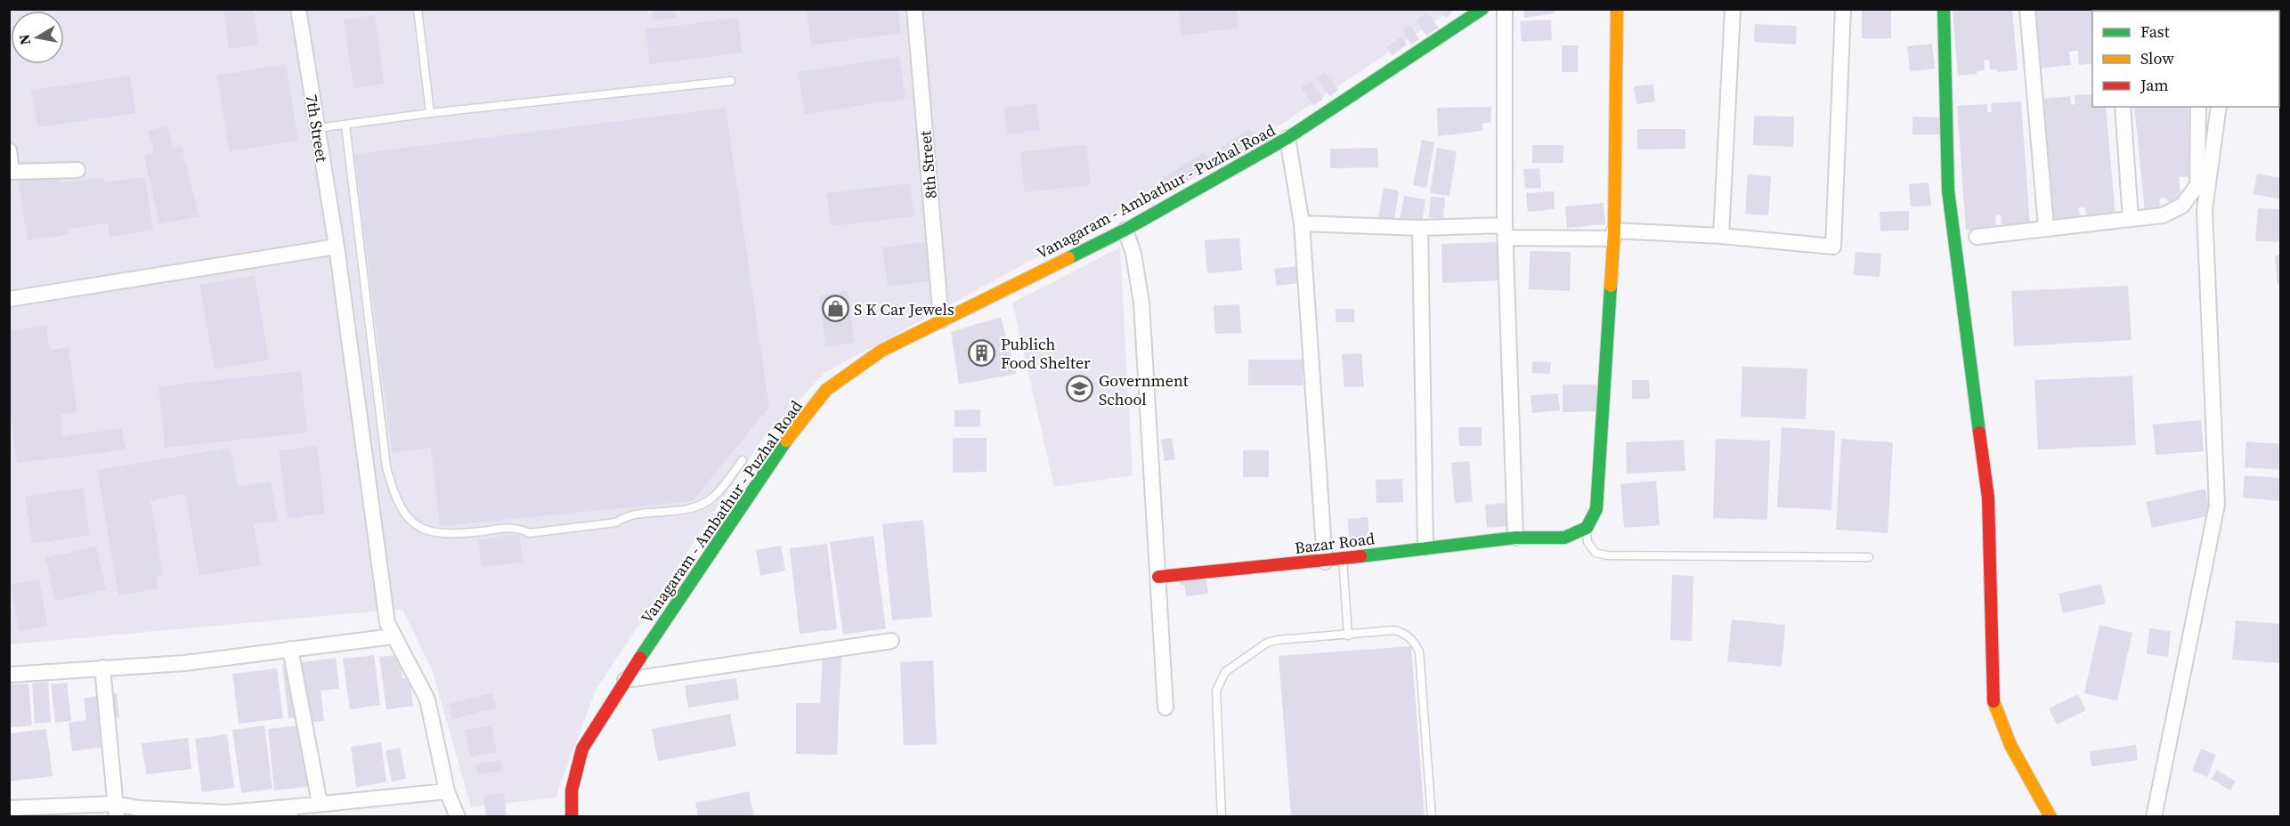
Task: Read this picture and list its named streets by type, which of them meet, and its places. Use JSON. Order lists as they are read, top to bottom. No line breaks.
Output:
{"streets":{"street":["7th Street","8th Street","Vanagaram - Ambathur - Puzhal Road","Bazar Road"]},"crossings":[["8th Street","Vanagaram - Ambathur - Puzhal Road"]],"places":{"shop":["S K Car Jewels"],"building":["Publich Food Shelter"],"school or university":["Government School"]},"legend":["Fast","Slow","Jam"],"north":"left"}
